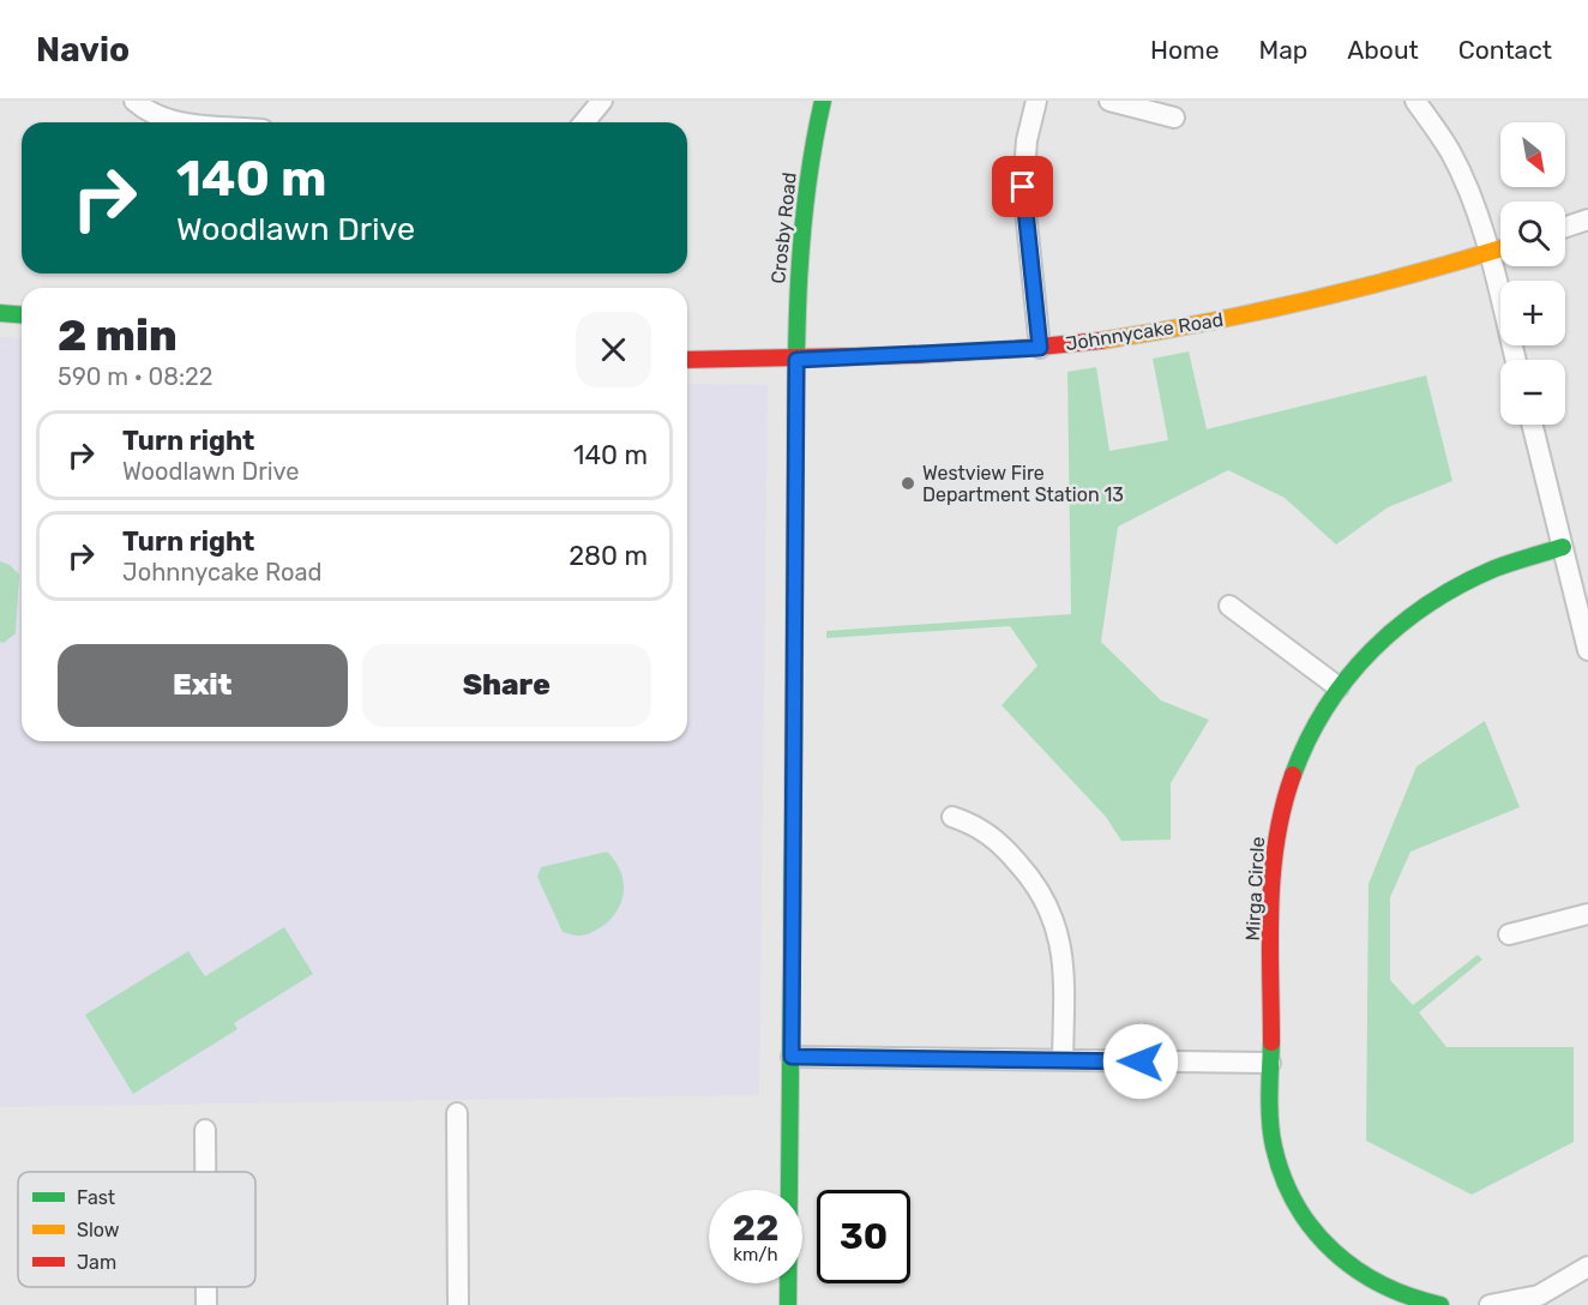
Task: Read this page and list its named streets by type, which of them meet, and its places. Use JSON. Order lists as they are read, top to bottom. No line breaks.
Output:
{"streets":{"street":["Crosby Road","Johnnycake Road","Mirga Circle"]},"crossings":[["Crosby Road","Johnnycake Road"]],"places":["Westview Fire Department Station 13"],"legend":["Fast","Slow","Jam"],"north":"bottom right","page":{"header":"Navio","nav":["Home","Map","About","Contact"],"map_buttons":["+","−"],"turn":["140 m","Woodlawn Drive"],"heading":["2 min","590 m · 08:22"],"list":[{"name":"Turn right","note":"Woodlawn Drive","value":"140 m"},{"name":"Turn right","note":"Johnnycake Road","value":"280 m"}],"buttons":["Exit","Share"],"speed":"22 km/h","limit":"30"}}
